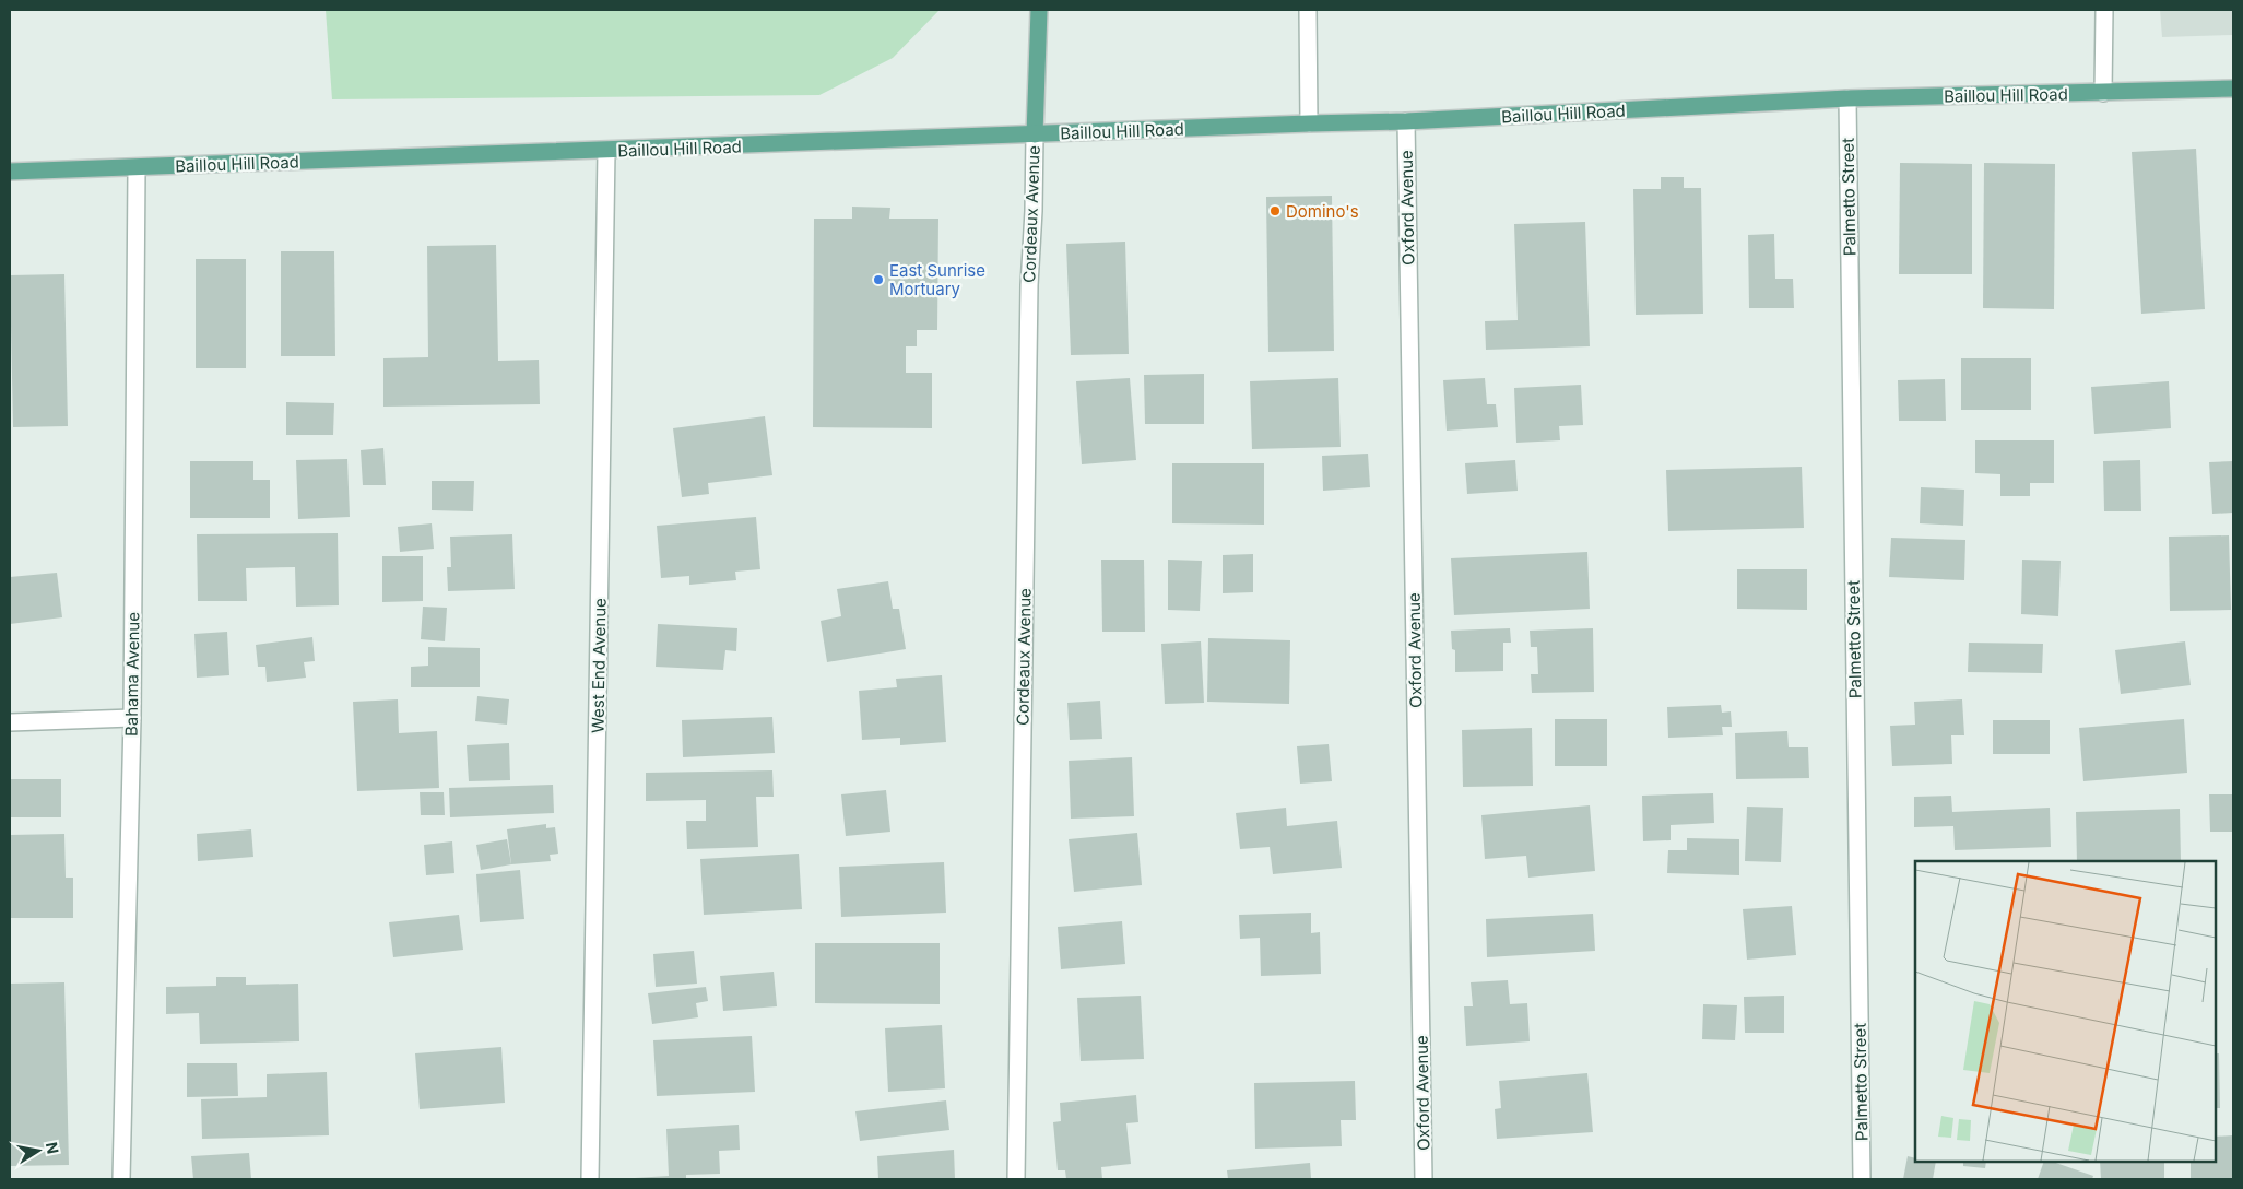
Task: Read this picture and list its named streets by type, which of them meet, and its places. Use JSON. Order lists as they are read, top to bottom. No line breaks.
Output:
{"streets":{"main road":["Baillou Hill Road"],"street":["Palmetto Street","Oxford Avenue","Cordeaux Avenue","West End Avenue","Bahama Avenue"]},"crossings":[["Baillou Hill Road","Palmetto Street"],["Baillou Hill Road","Oxford Avenue"],["Baillou Hill Road","Cordeaux Avenue"],["Baillou Hill Road","West End Avenue"],["Baillou Hill Road","Bahama Avenue"]],"places":["Domino's","East Sunrise Mortuary"],"north":"right"}
